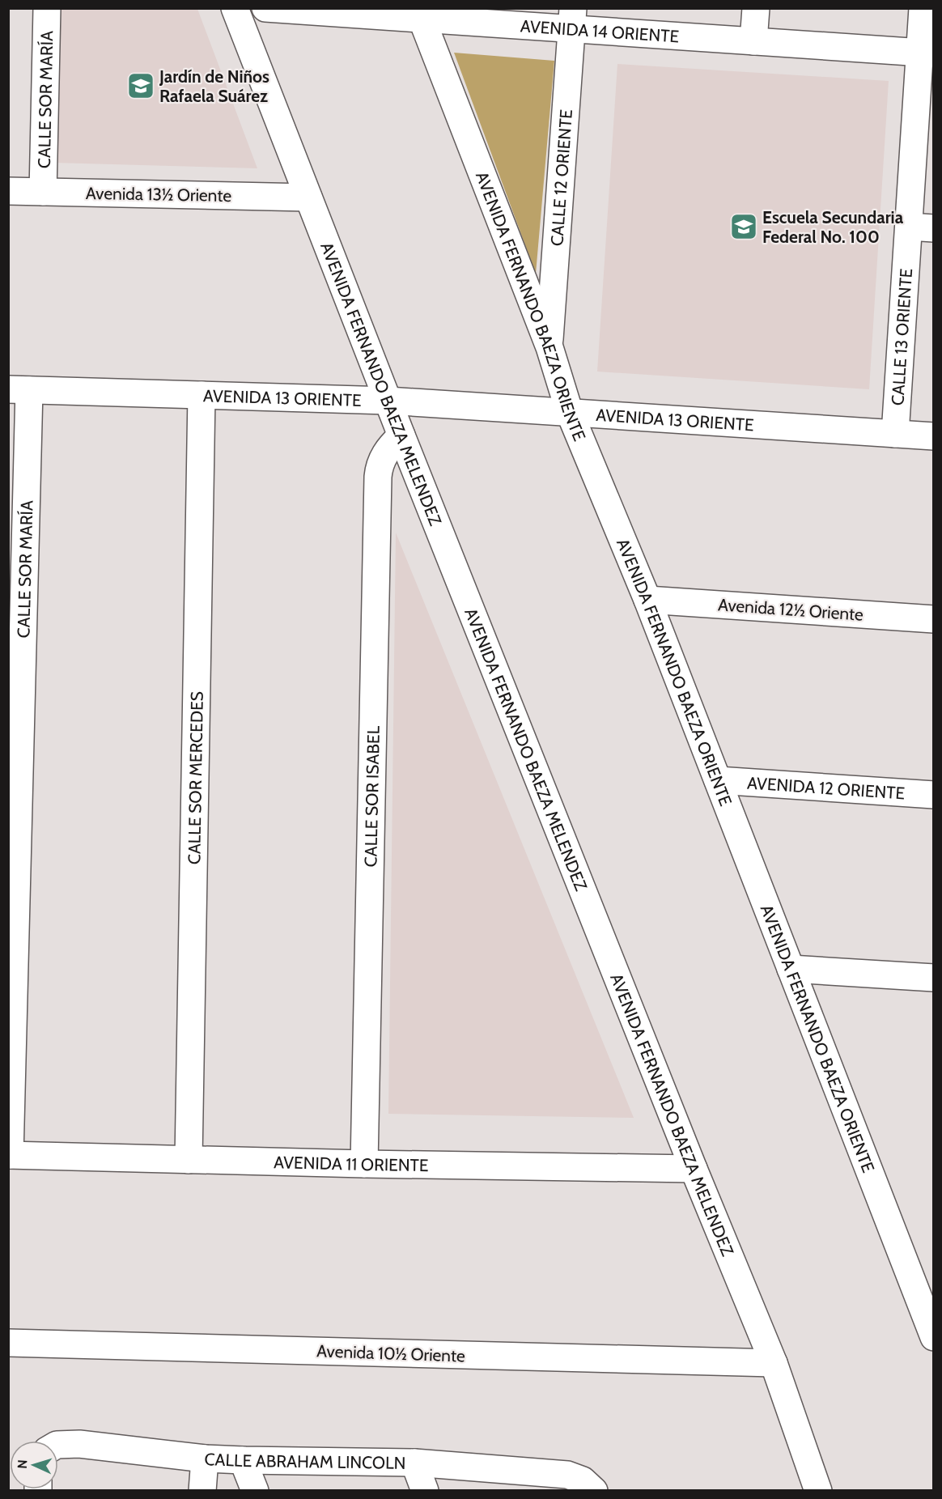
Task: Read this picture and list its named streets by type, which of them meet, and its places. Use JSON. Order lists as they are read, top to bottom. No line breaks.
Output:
{"streets":{"street":["AVENIDA 14 ORIENTE","CALLE SOR MARÍA","CALLE 12 ORIENTE","Avenida 13½ Oriente","AVENIDA FERNANDO BAEZA ORIENTE","CALLE 13 ORIENTE","AVENIDA FERNANDO BAEZA MELENDEZ","AVENIDA 13 ORIENTE","Avenida 12½ Oriente","CALLE SOR MERCEDES","AVENIDA 12 ORIENTE","CALLE SOR ISABEL","AVENIDA 11 ORIENTE","Avenida 10½ Oriente","CALLE ABRAHAM LINCOLN"]},"crossings":[["AVENIDA 14 ORIENTE","CALLE 12 ORIENTE"],["AVENIDA 14 ORIENTE","AVENIDA FERNANDO BAEZA ORIENTE"],["AVENIDA 14 ORIENTE","CALLE 13 ORIENTE"],["CALLE SOR MARÍA","Avenida 13½ Oriente"],["CALLE SOR MARÍA","AVENIDA 13 ORIENTE"],["CALLE SOR MARÍA","AVENIDA 11 ORIENTE"],["CALLE 12 ORIENTE","AVENIDA FERNANDO BAEZA ORIENTE"],["Avenida 13½ Oriente","AVENIDA FERNANDO BAEZA MELENDEZ"],["AVENIDA FERNANDO BAEZA ORIENTE","AVENIDA 13 ORIENTE"],["AVENIDA FERNANDO BAEZA ORIENTE","Avenida 12½ Oriente"],["AVENIDA FERNANDO BAEZA ORIENTE","AVENIDA 12 ORIENTE"],["CALLE 13 ORIENTE","AVENIDA 13 ORIENTE"],["AVENIDA FERNANDO BAEZA MELENDEZ","AVENIDA 13 ORIENTE"],["AVENIDA FERNANDO BAEZA MELENDEZ","CALLE SOR ISABEL"],["AVENIDA FERNANDO BAEZA MELENDEZ","AVENIDA 11 ORIENTE"],["AVENIDA FERNANDO BAEZA MELENDEZ","Avenida 10½ Oriente"],["AVENIDA 13 ORIENTE","CALLE SOR MERCEDES"],["CALLE SOR MERCEDES","AVENIDA 11 ORIENTE"],["CALLE SOR ISABEL","AVENIDA 11 ORIENTE"]],"places":{"school or university":["Jardín de Niños Rafaela Suárez","Escuela Secundaria Federal No. 100"]},"north":"left"}
